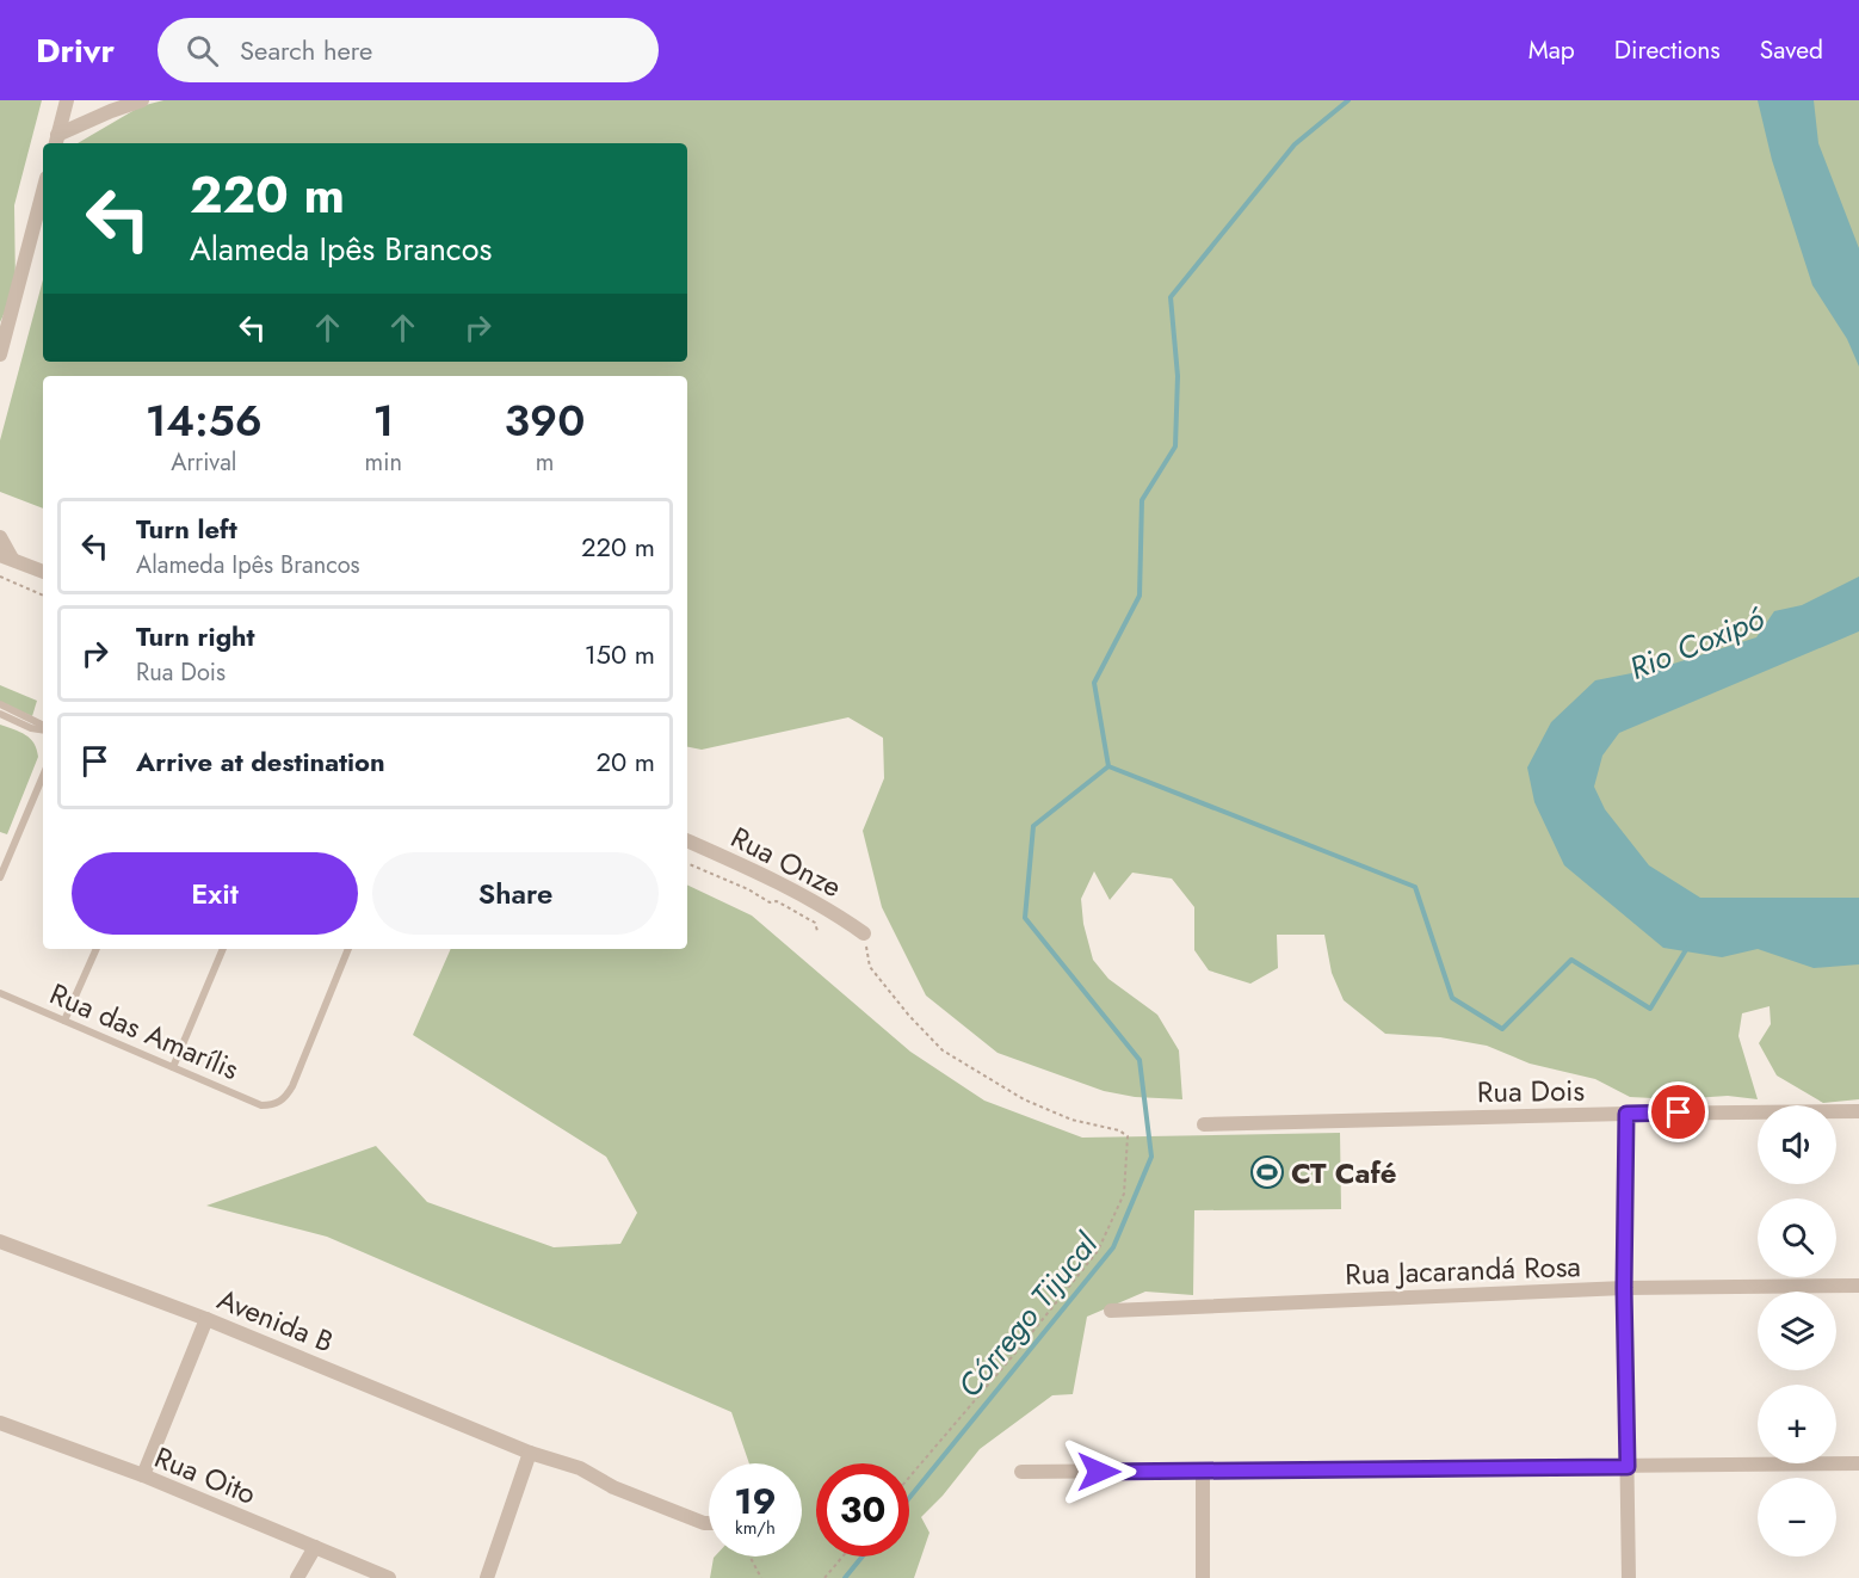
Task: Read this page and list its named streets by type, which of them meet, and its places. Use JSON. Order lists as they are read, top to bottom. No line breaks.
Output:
{"streets":{"street":["Rua Onze","Rua Dois","Rua Jacarandá Rosa","Avenida B","Rua Oito"],"lane":["Rua das Amarílis"]},"water":["Rio Coxipó","Córrego Tijucal"],"places":{"sports":["CT Café"]},"page":{"header":"Drivr","search":"Search here","nav":["Map","Directions","Saved"],"turn":["220 m","Alameda Ipês Brancos"],"eta":["14:56","Arrival","1","min","390","m"],"list":[{"name":"Turn left","note":"Alameda Ipês Brancos","value":"220 m"},{"name":"Turn right","note":"Rua Dois","value":"150 m"},{"name":"Arrive at destination","value":"20 m"}],"buttons":["Exit","Share"],"map_buttons":["+","−"],"speed":"19 km/h","limit":"30"}}
